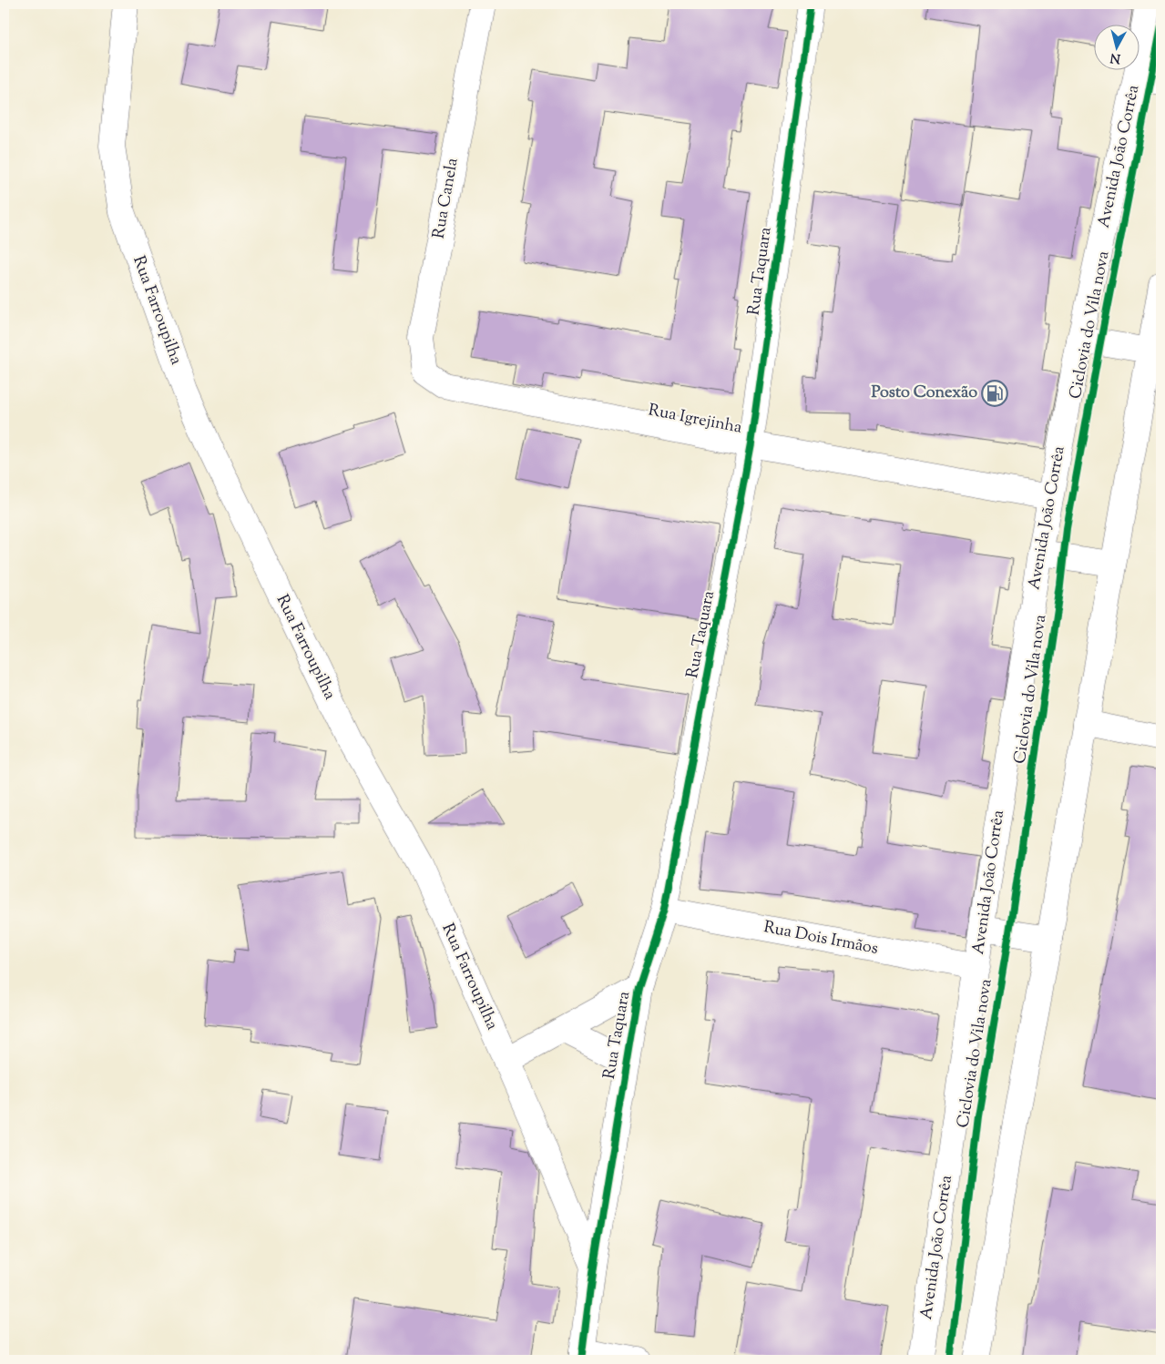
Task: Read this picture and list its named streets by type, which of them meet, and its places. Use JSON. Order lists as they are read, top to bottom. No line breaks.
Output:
{"streets":{"street":["Avenida João Corrêa","Rua Canela","Rua Taquara","Rua Farroupilha","Rua Igrejinha","Rua Dois Irmãos"],"cycle path":["Ciclovia do Vila nova"]},"crossings":[["Avenida João Corrêa","Rua Igrejinha"],["Avenida João Corrêa","Rua Dois Irmãos"],["Rua Canela","Rua Igrejinha"],["Rua Taquara","Rua Farroupilha"],["Rua Taquara","Rua Igrejinha"],["Rua Taquara","Rua Dois Irmãos"]],"places":{"fuel station":["Posto Conexão"]},"north":"bottom"}
